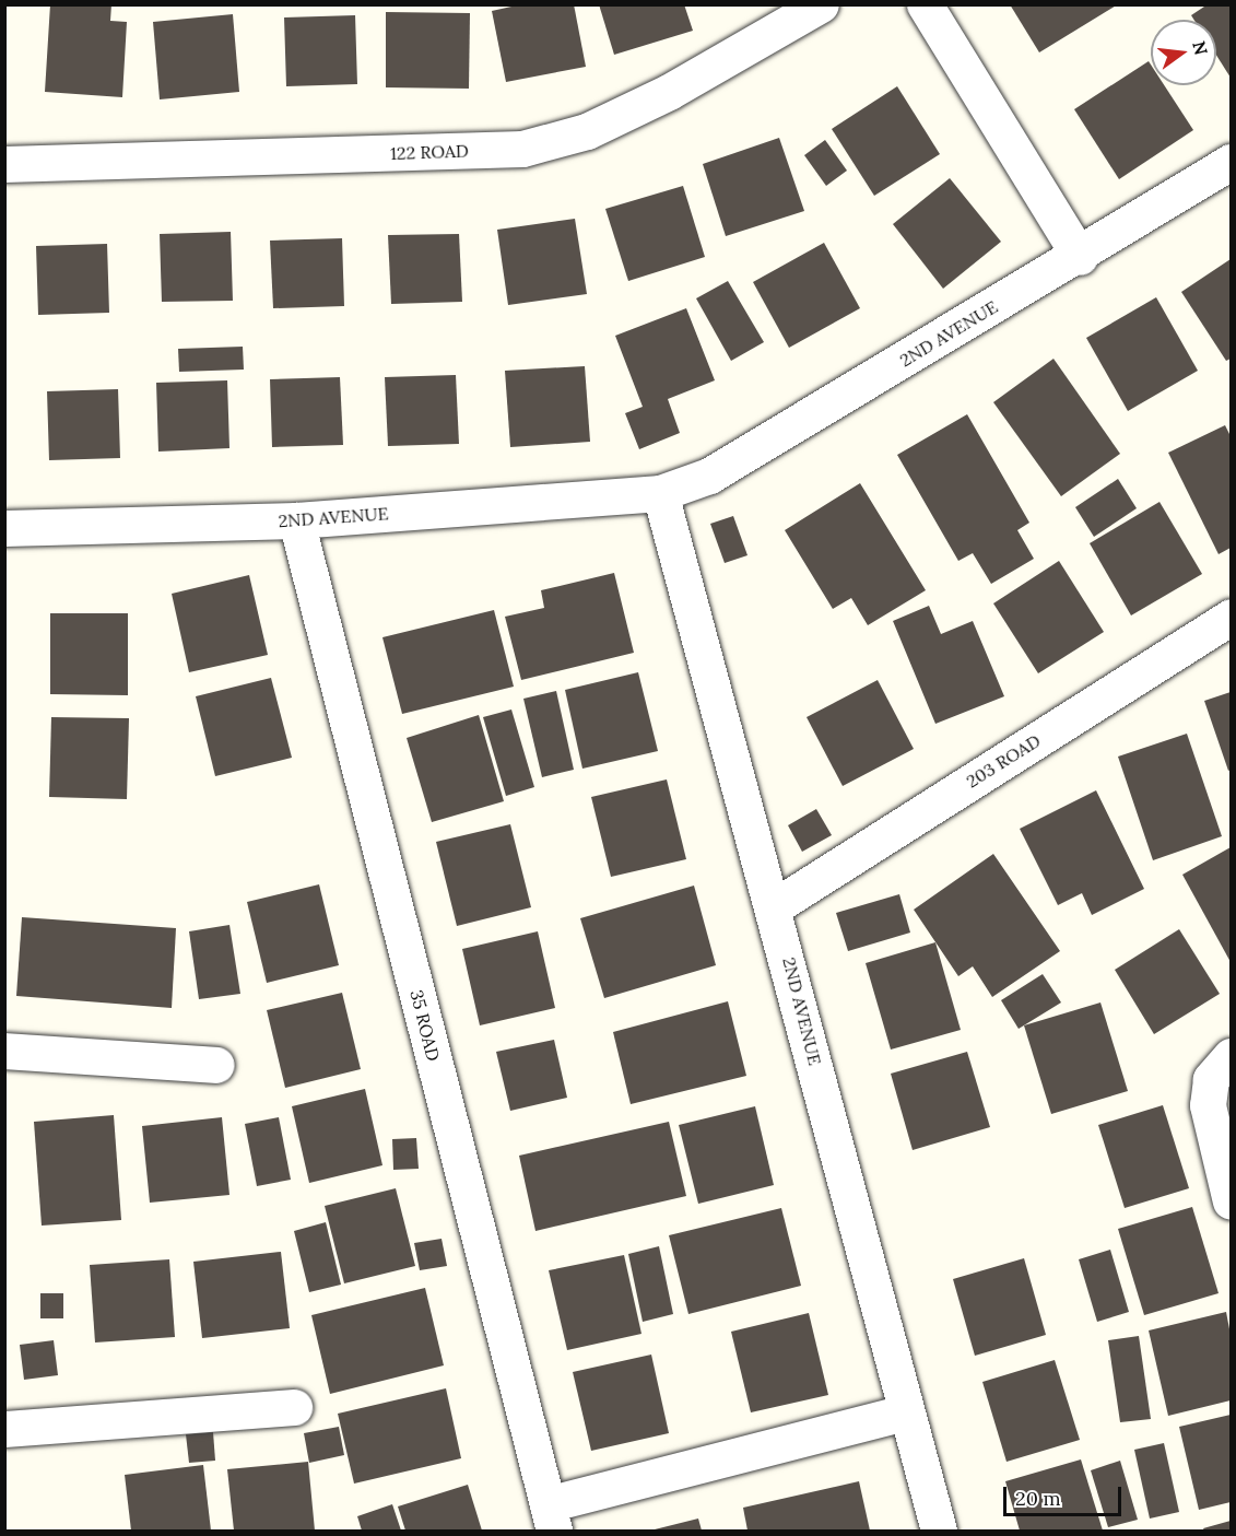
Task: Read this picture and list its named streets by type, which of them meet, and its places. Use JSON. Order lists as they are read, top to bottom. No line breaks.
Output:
{"streets":{"street":["122 ROAD","2ND AVENUE","203 ROAD","35 ROAD"]},"crossings":[["2ND AVENUE","203 ROAD"],["2ND AVENUE","35 ROAD"]],"scale_bar":"20 m","north":"right"}
